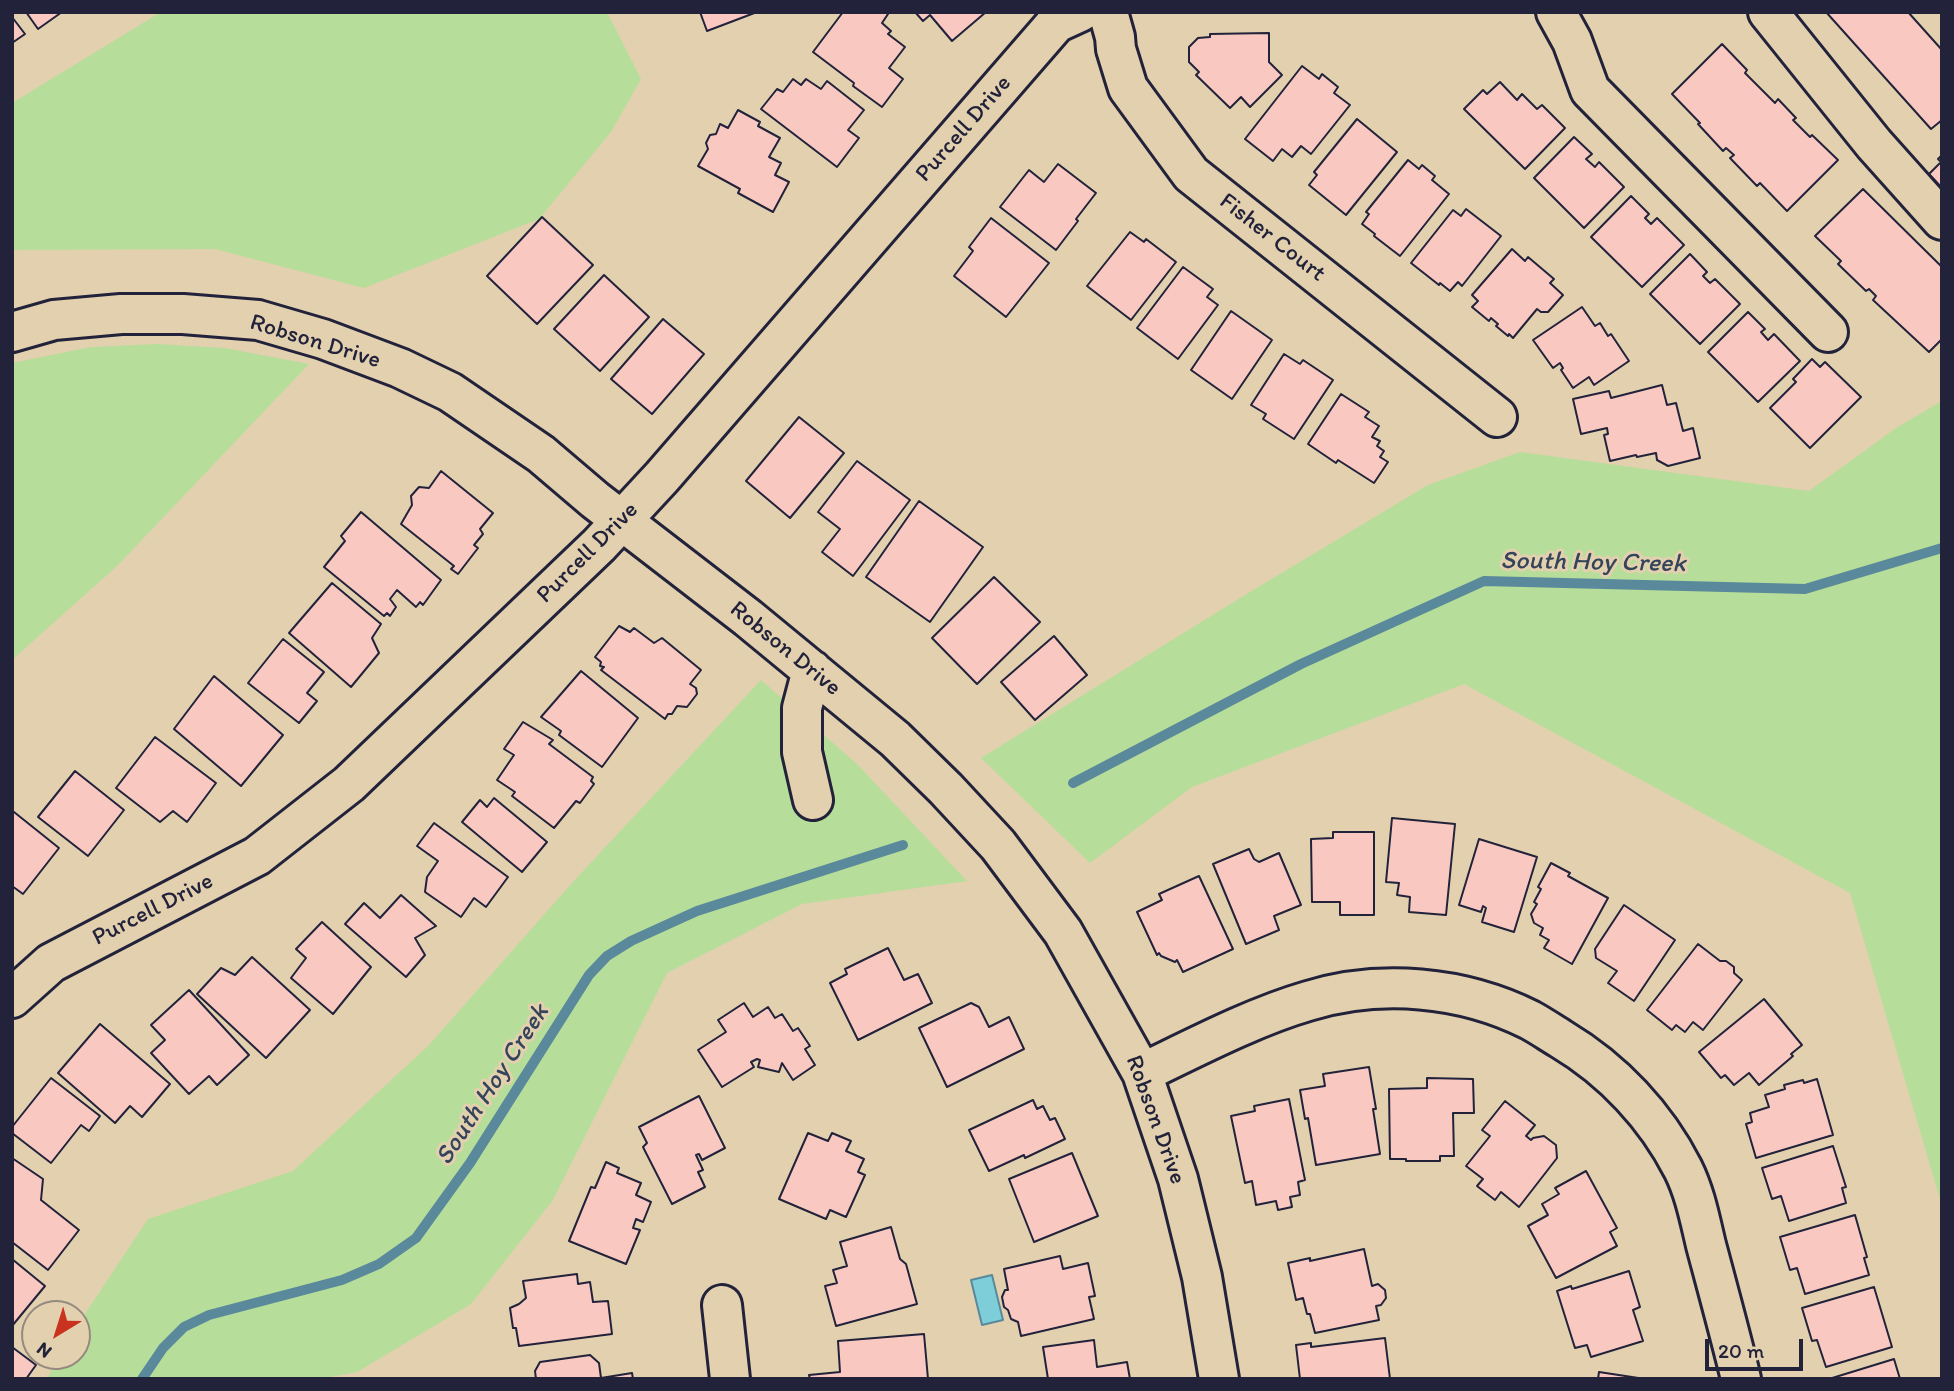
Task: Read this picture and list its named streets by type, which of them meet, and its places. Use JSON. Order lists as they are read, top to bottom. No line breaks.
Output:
{"streets":{"street":["Purcell Drive","Fisher Court","Robson Drive"]},"crossings":[["Purcell Drive","Robson Drive"]],"water":["South Hoy Creek"],"scale_bar":"20 m","north":"bottom left"}
